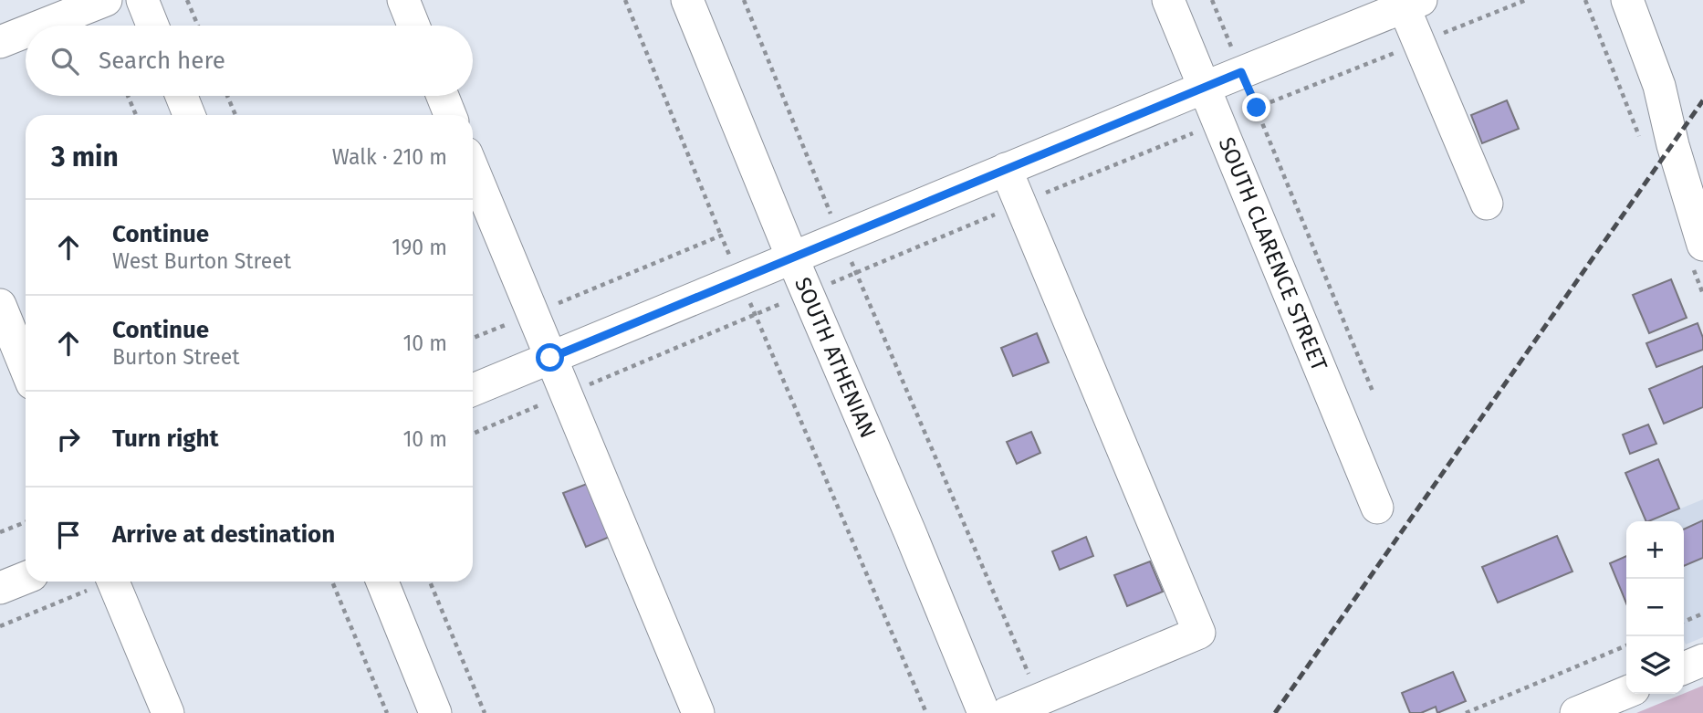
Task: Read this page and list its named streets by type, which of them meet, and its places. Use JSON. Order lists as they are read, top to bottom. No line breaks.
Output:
{"streets":{"street":["SOUTH CLARENCE STREET","SOUTH ATHENIAN"]},"page":{"search":"Search here","heading":["3 min","Walk · 210 m"],"list":[["Continue","West Burton Street","190 m"],["Continue","Burton Street","10 m"],["Turn right","10 m"],"Arrive at destination"],"map_buttons":["+","−"]}}
